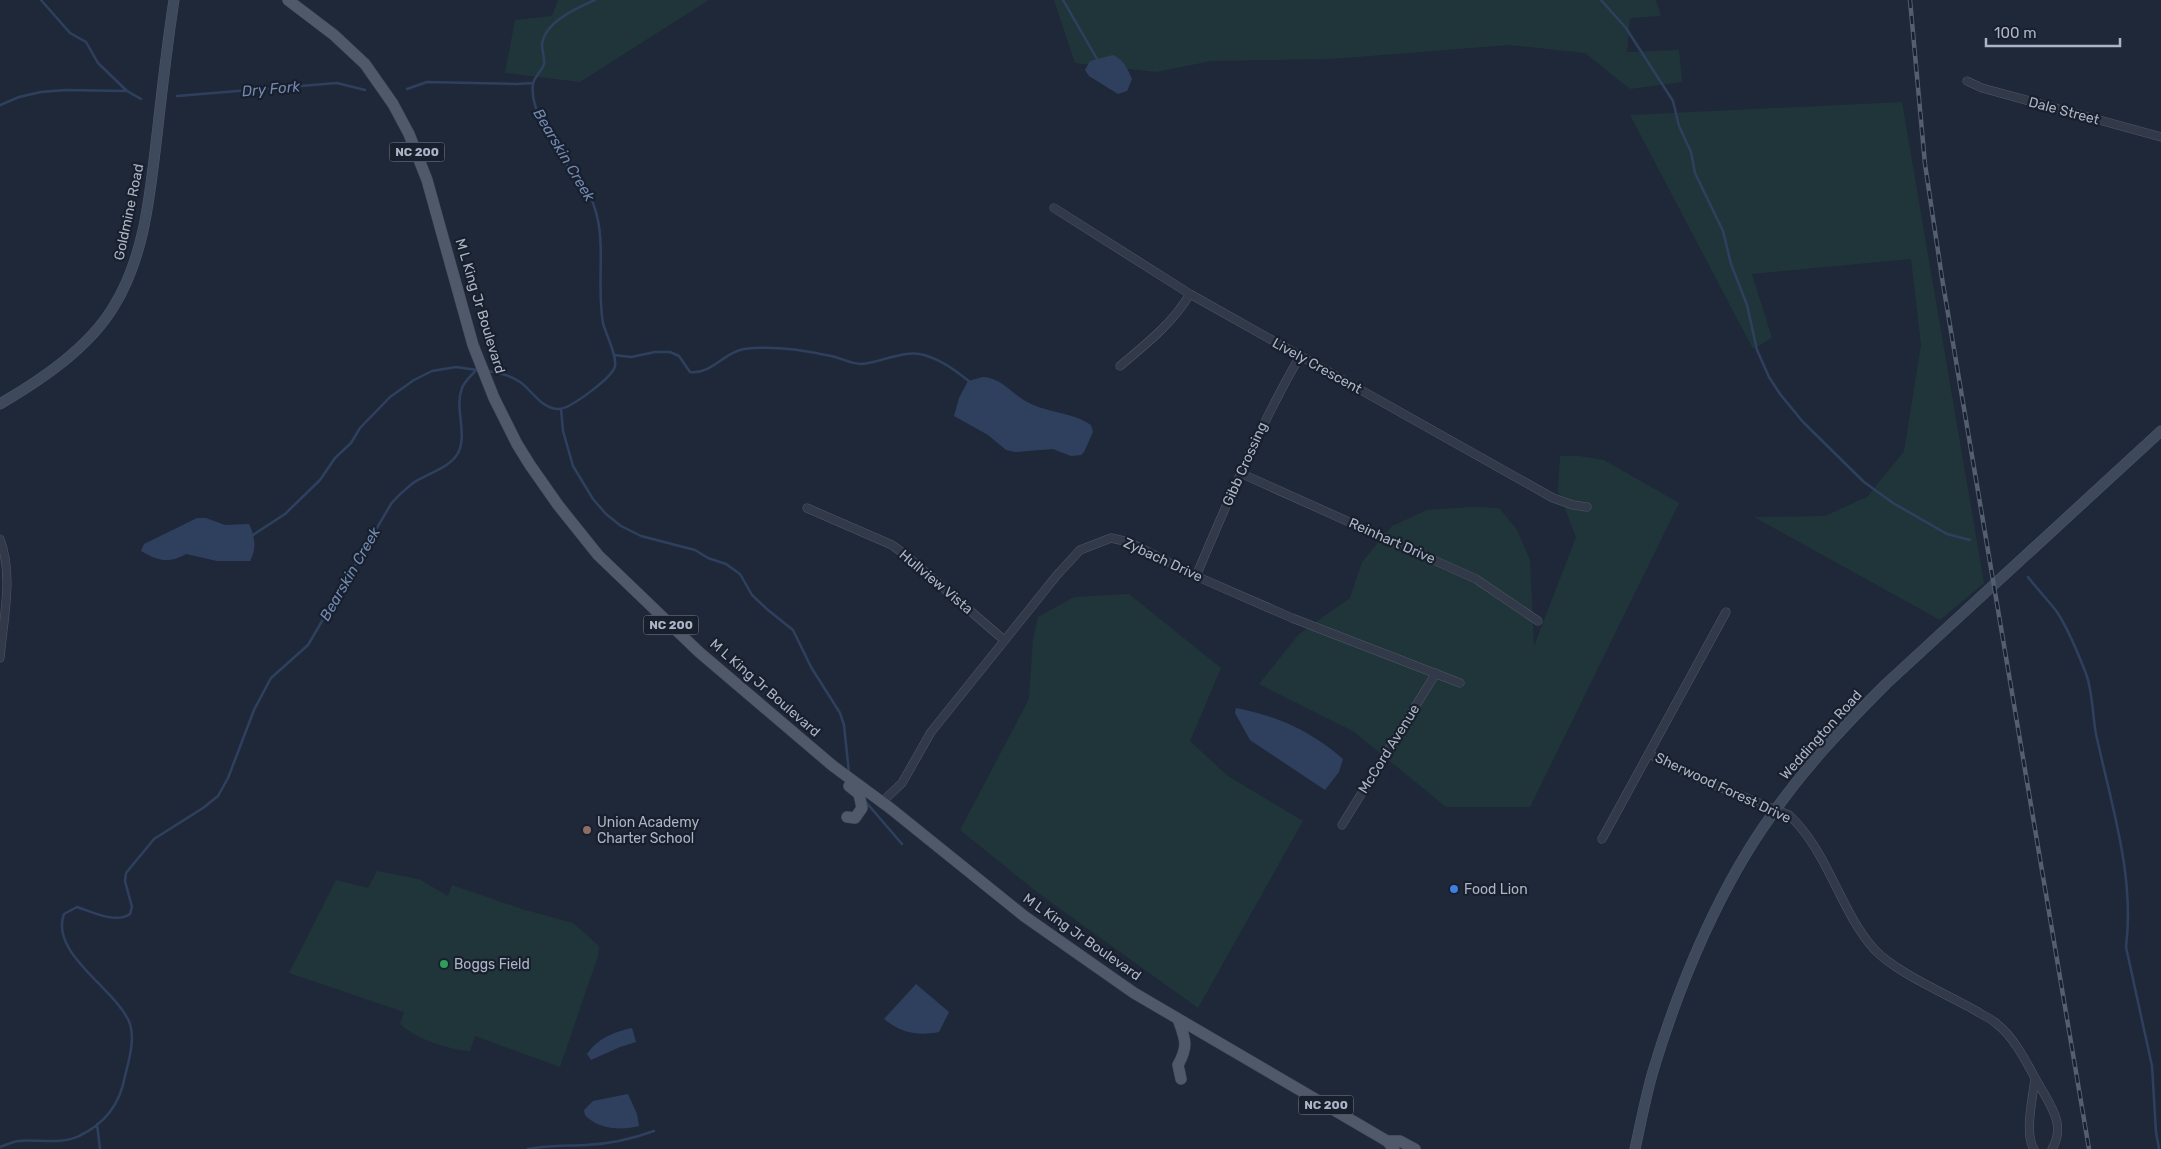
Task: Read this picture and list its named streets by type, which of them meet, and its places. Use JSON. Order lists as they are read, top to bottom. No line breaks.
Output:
{"streets":{"main road":["NC 200","Goldmine Road","M L King Jr Boulevard","Weddington Road"],"street":["Dale Street","Lively Crescent","Gibb Crossing","Reinhart Drive","Zybach Drive","Hullview Vista","McCord Avenue","Sherwood Forest Drive"]},"crossings":[["M L King Jr Boulevard","Zybach Drive"],["Lively Crescent","Gibb Crossing"],["Gibb Crossing","Reinhart Drive"],["Gibb Crossing","Zybach Drive"],["Zybach Drive","Hullview Vista"],["Zybach Drive","McCord Avenue"],["Weddington Road","Sherwood Forest Drive"]],"water":["Dry Fork","Bearskin Creek"],"places":["Union Academy Charter School","Food Lion","Boggs Field"],"scale_bar":"100 m"}
